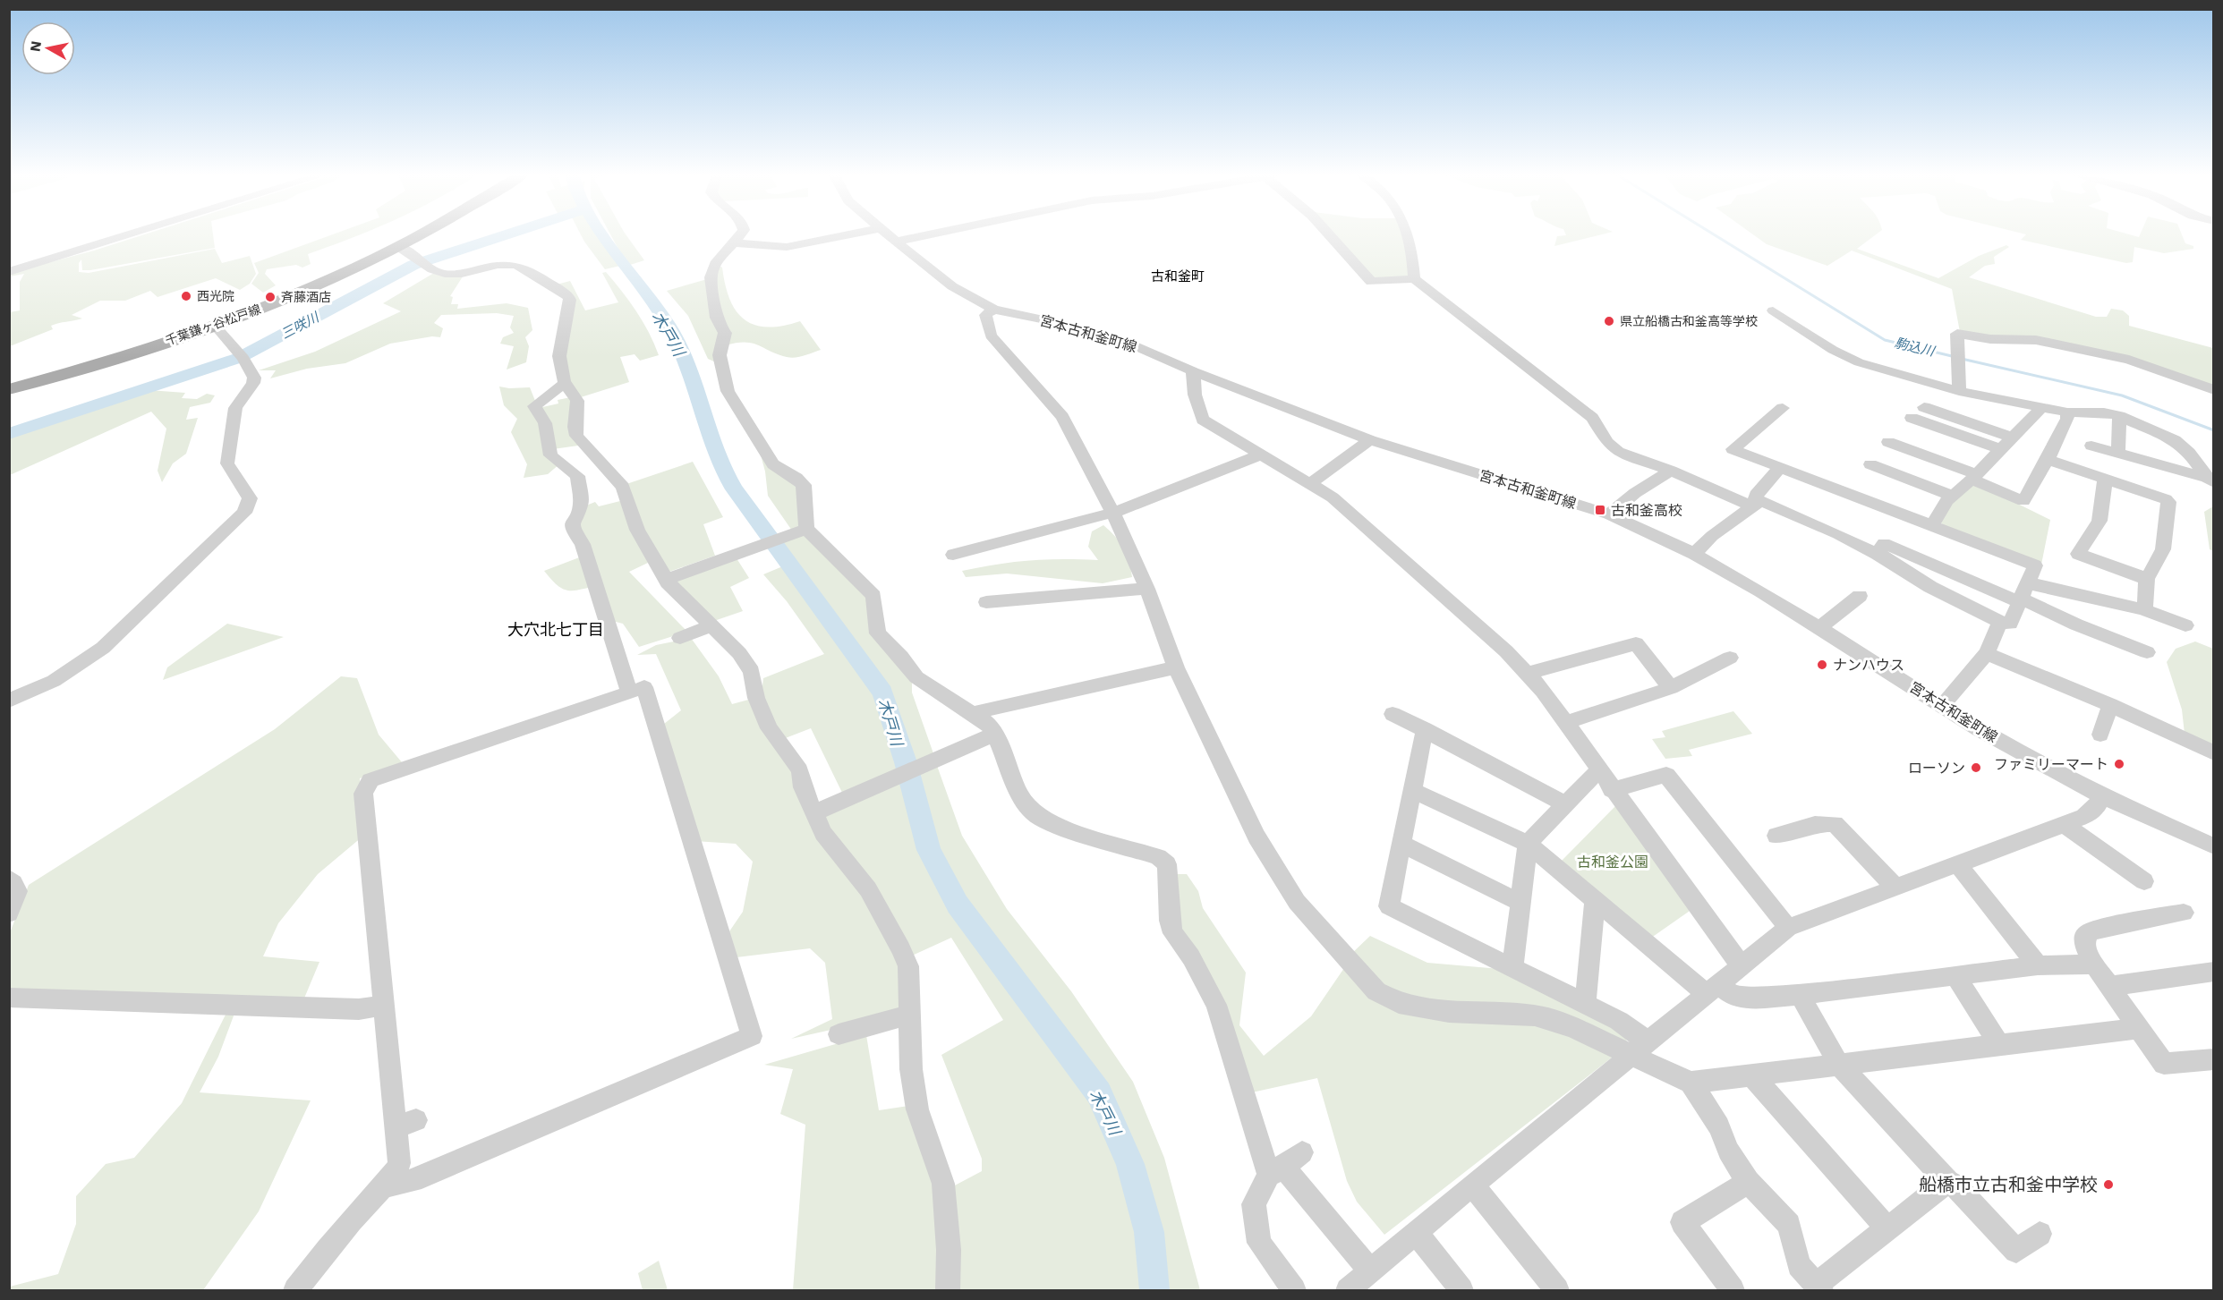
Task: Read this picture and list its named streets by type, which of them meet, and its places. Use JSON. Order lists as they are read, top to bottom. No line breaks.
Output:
{"streets":{"main road":["千葉鎌ヶ谷松戸線"],"street":["宮本古和釜町線"]},"districts":["古和釜町","大穴北七丁目"],"water":["三咲川","木戸川","駒込川"],"parks":["古和釜公園"],"places":{"other":["西光院","斉藤酒店","県立船橋古和釜高等学校","ナンハウス","ファミリーマート","ローソン","船橋市立古和釜中学校"],"transit":["古和釜高校"]},"north":"left"}
